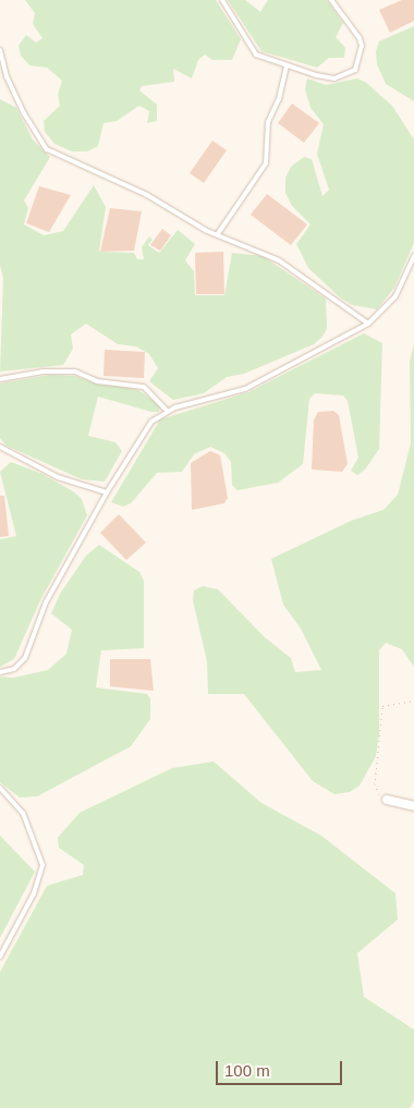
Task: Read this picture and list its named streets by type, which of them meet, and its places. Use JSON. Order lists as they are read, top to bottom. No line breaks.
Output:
{"scale_bar":"100 m"}
